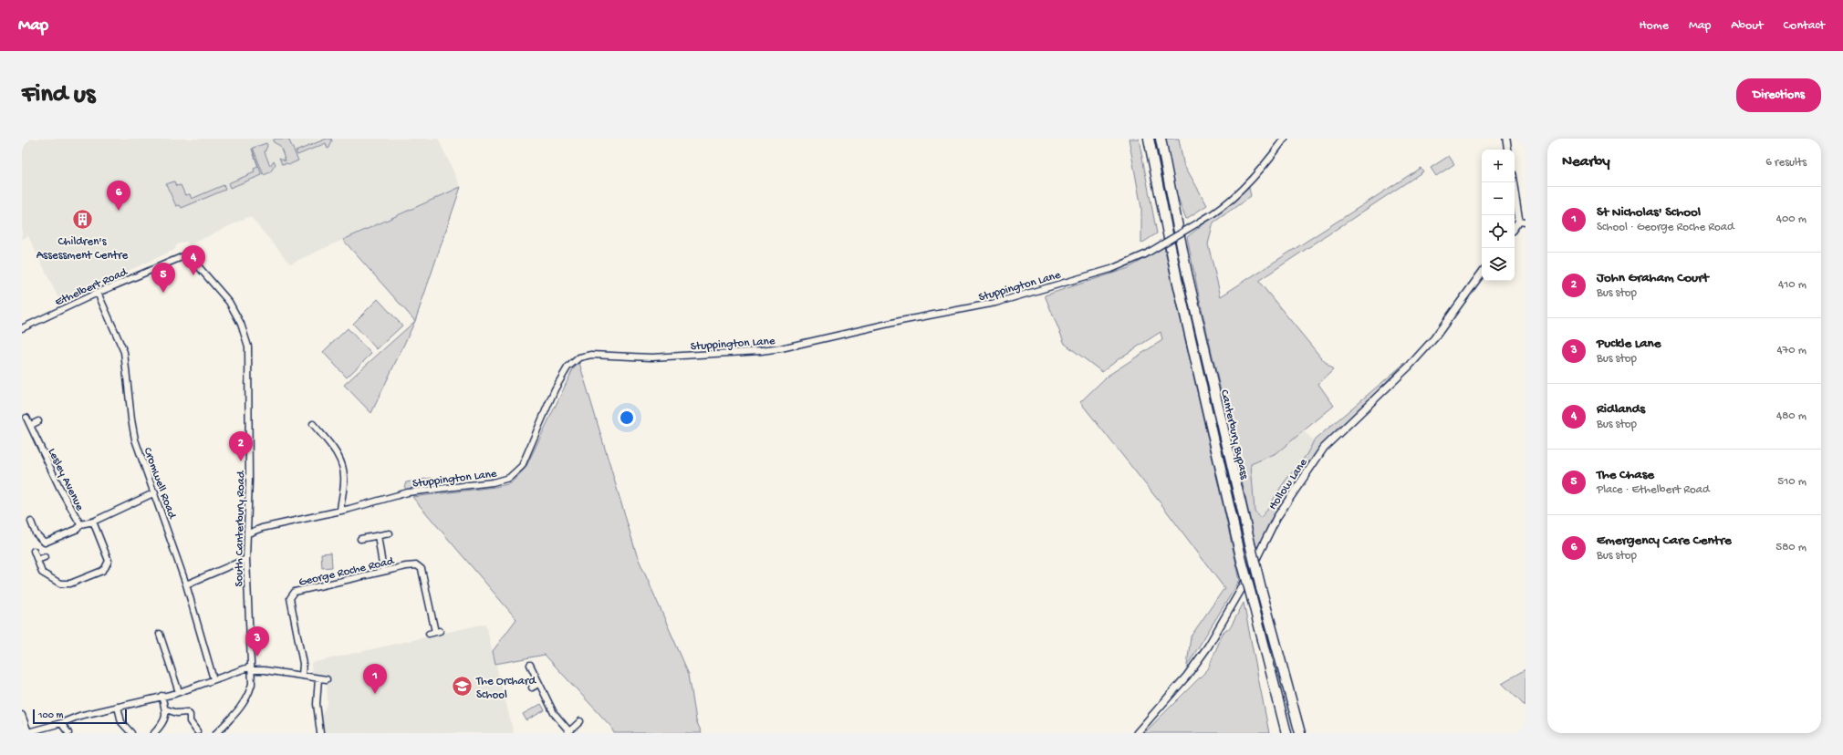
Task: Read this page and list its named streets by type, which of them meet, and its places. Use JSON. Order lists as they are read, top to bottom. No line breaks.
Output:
{"streets":{"highway":["Canterbury Bypass"],"street":["Stuppington Lane","Ethelbert Road","Lesley Avenue","Cromwell Road","Hollow Lane","South Canterbury Road","George Roche Road"]},"crossings":[["Stuppington Lane","South Canterbury Road"],["Ethelbert Road","Cromwell Road"],["Ethelbert Road","South Canterbury Road"],["Lesley Avenue","Cromwell Road"]],"places":{"building":["Children's Assessment Centre"],"school or university":["The Orchard School"]},"scale_bar":"100 m","page":{"header":"Map","nav":["Home","Map","About","Contact"],"buttons":"Directions","title":"Find us","heading":["Nearby","6 results"],"map_buttons":["+","−"],"pins":["6","4","5","2","3","1"],"list":[{"mark":"1","name":"St Nicholas' School","note":"School · George Roche Road","value":"400 m"},{"mark":"2","name":"John Graham Court","note":"Bus stop","value":"410 m"},{"mark":"3","name":"Puckle Lane","note":"Bus stop","value":"470 m"},{"mark":"4","name":"Ridlands","note":"Bus stop","value":"480 m"},{"mark":"5","name":"The Chase","note":"Place · Ethelbert Road","value":"510 m"},{"mark":"6","name":"Emergency Care Centre","note":"Bus stop","value":"580 m"}],"scale":"100 m"}}
